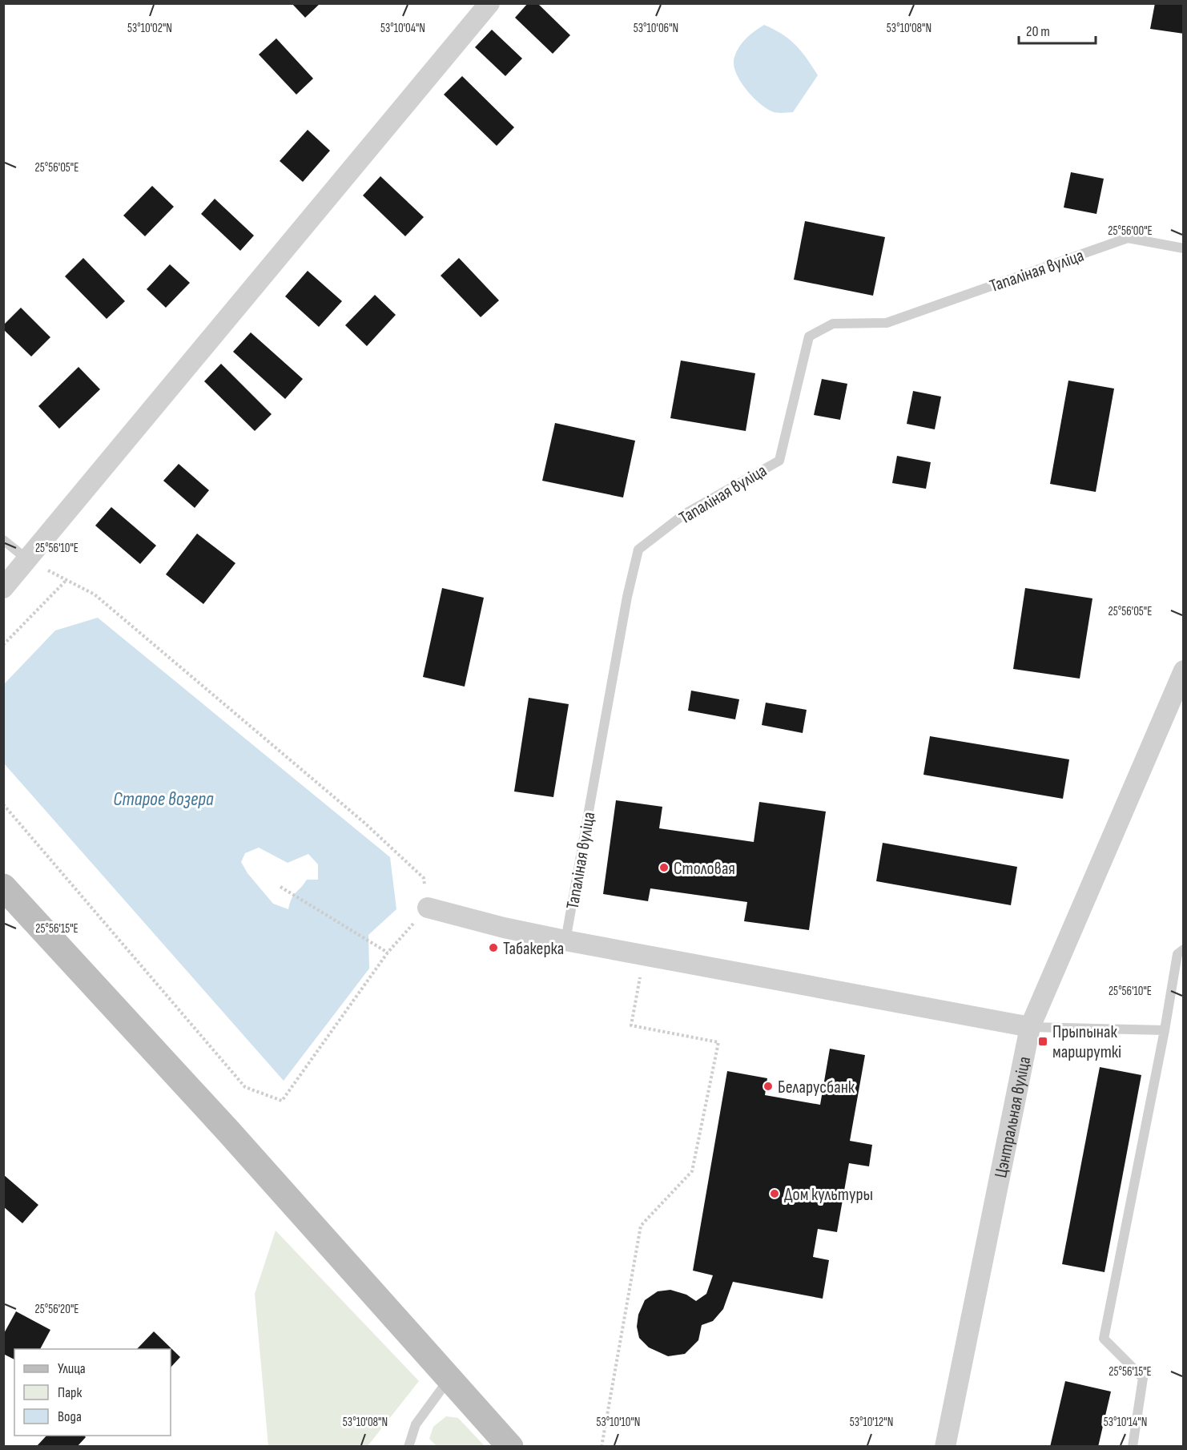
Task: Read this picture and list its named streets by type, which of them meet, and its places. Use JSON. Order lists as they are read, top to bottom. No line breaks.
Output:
{"streets":{"street":["Цэнтральная вуліца"],"lane":["Тапаліная вуліца"]},"water":["Старое возера"],"places":{"other":["Столовая","Табакерка","Беларусбанк","Дом культуры"],"transit":["Прыпынак маршруткі"]},"legend":["Улица","Парк","Вода"],"scale_bar":"20 m","coordinates":["53°10'02\"N","53°10'04\"N","53°10'06\"N","53°10'08\"N","25°56'05\"E","25°56'00\"E","25°56'10\"E","25°56'15\"E","25°56'20\"E","53°10'10\"N","53°10'12\"N","53°10'14\"N"]}
